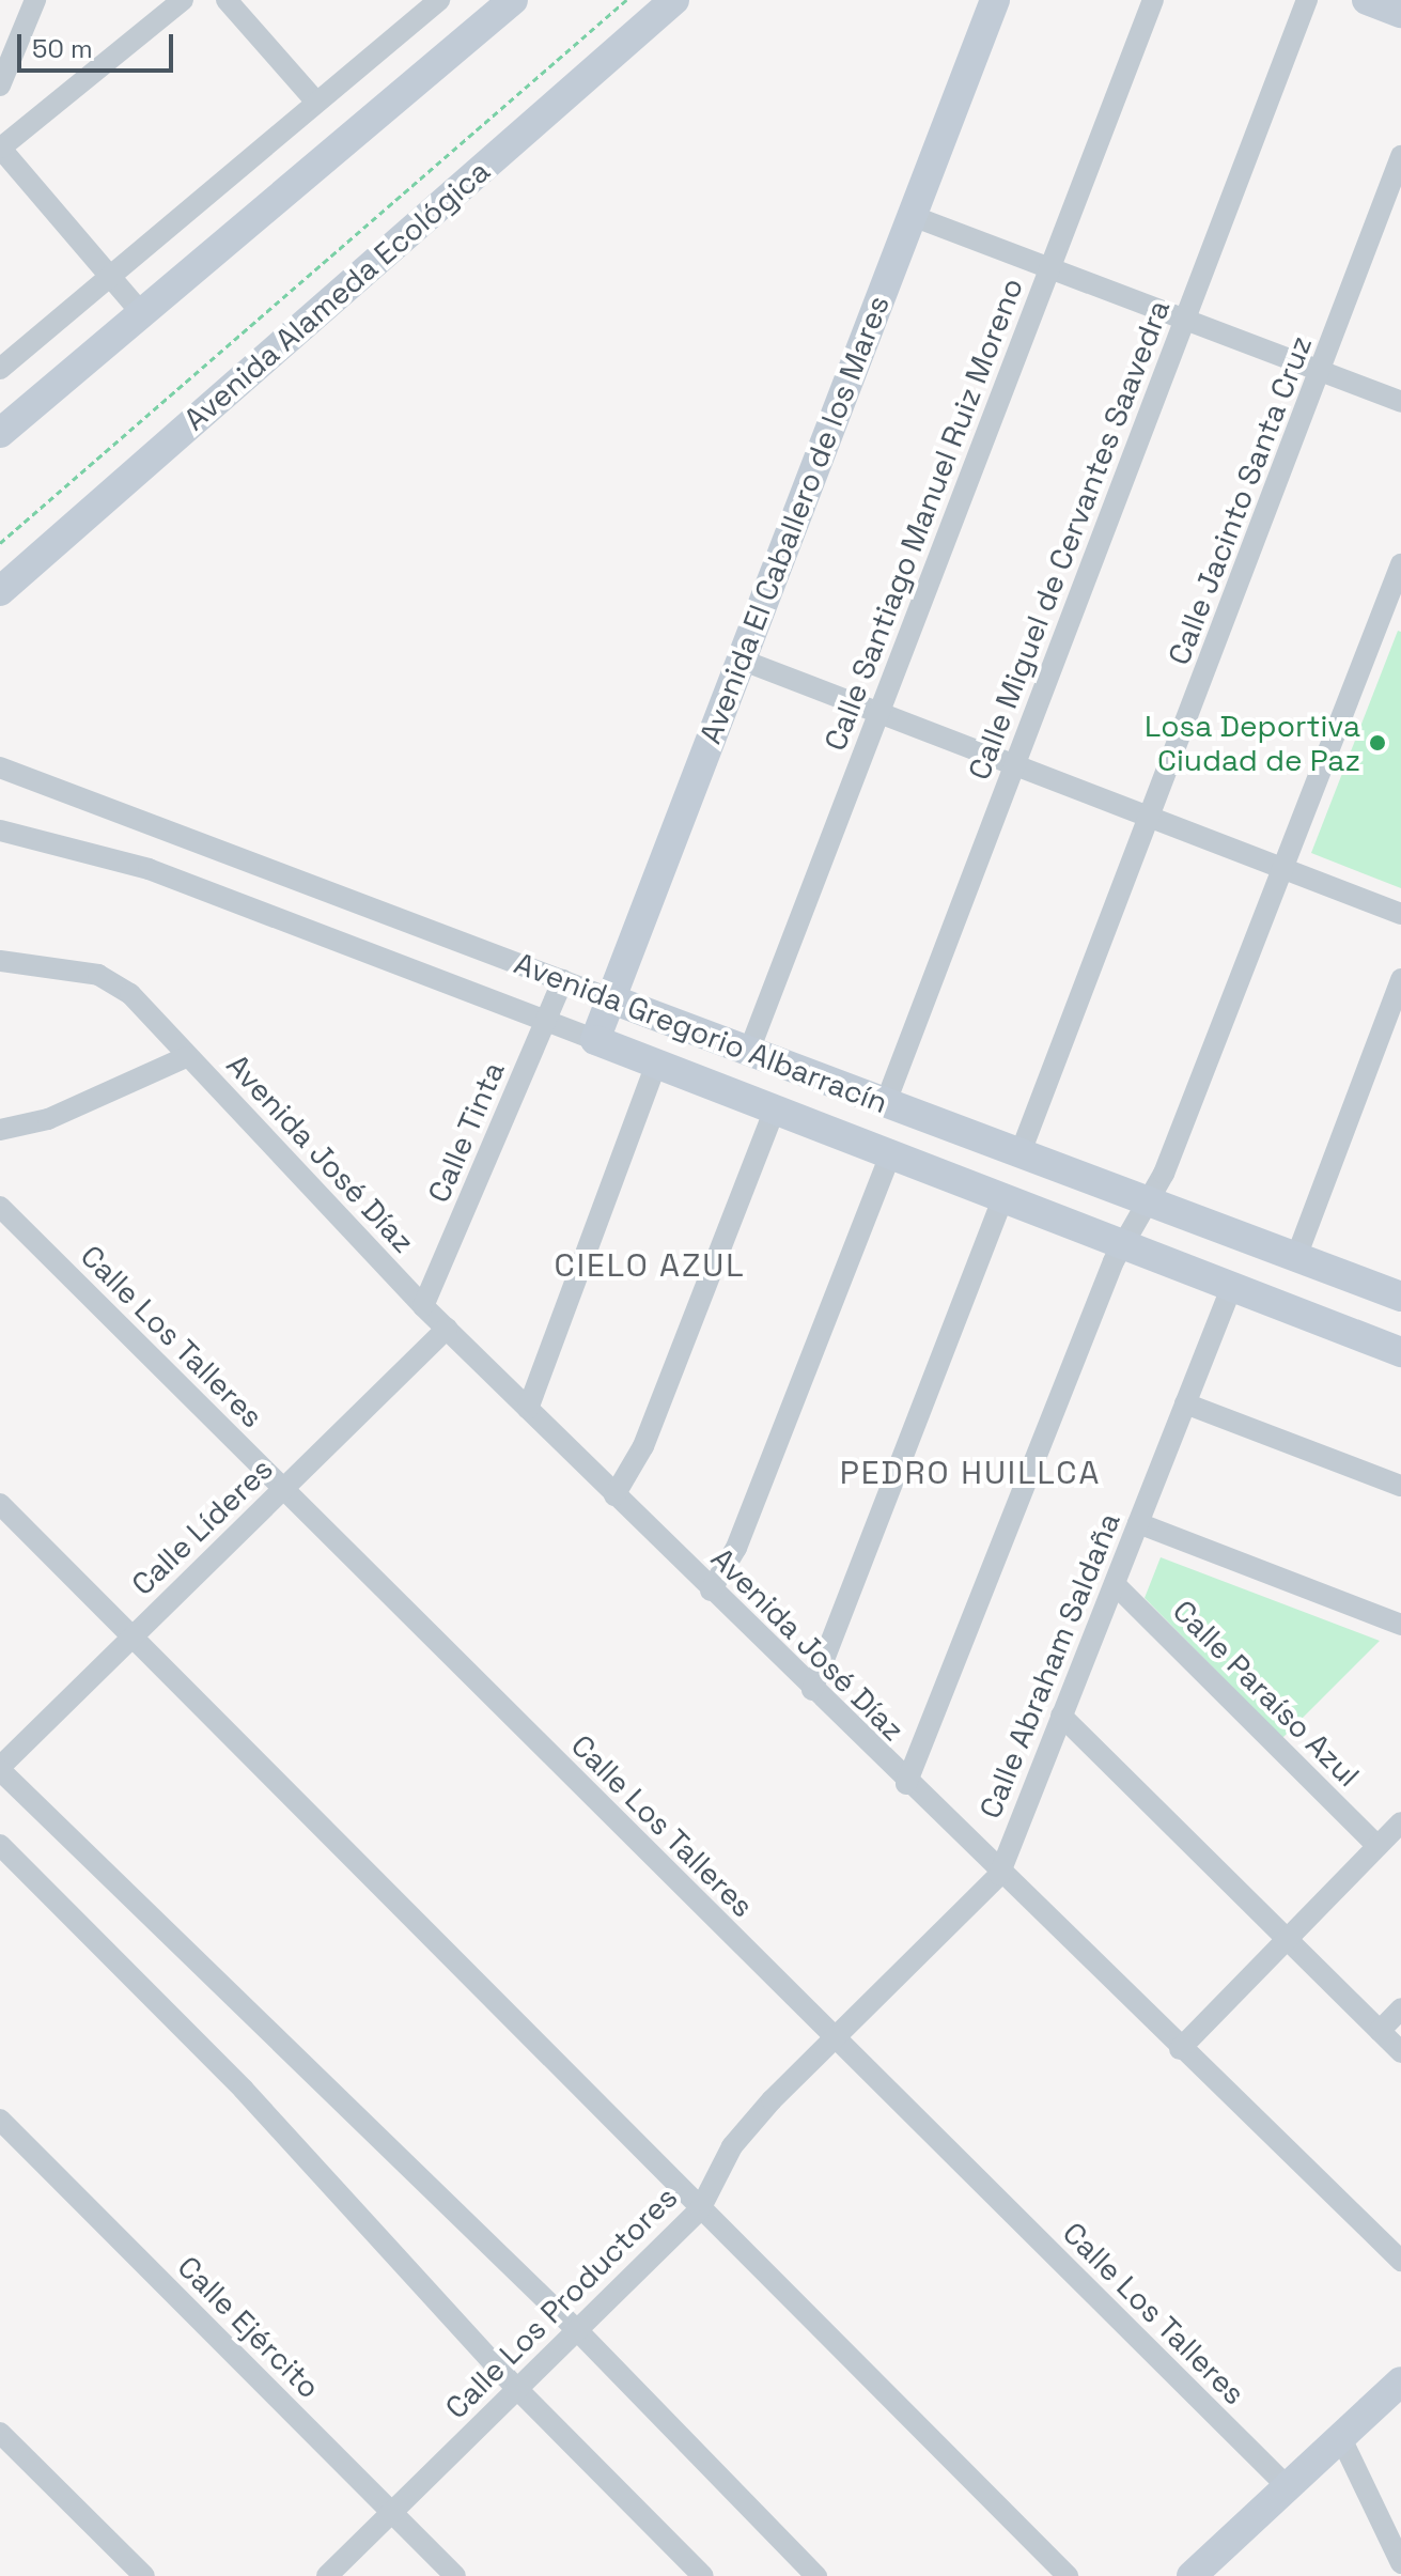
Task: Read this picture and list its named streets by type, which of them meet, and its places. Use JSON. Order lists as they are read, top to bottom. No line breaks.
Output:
{"streets":{"street":["Avenida Alameda Ecológica","Calle Jacinto Santa Cruz","Calle Santiago Manuel Ruiz Moreno","Avenida El Caballero de los Mares","Calle Miguel de Cervantes Saavedra","Avenida Gregorio Albarracín","Calle Tinta","Avenida José Díaz","Calle Los Talleres","Calle Líderes","Calle Abraham Saldaña","Calle Paraíso Azul","Calle Los Productores","Calle Ejército"]},"crossings":[["Calle Jacinto Santa Cruz","Avenida Gregorio Albarracín"],["Calle Santiago Manuel Ruiz Moreno","Avenida Gregorio Albarracín"],["Avenida El Caballero de los Mares","Avenida Gregorio Albarracín"],["Calle Miguel de Cervantes Saavedra","Avenida Gregorio Albarracín"],["Avenida Gregorio Albarracín","Calle Tinta"],["Avenida Gregorio Albarracín","Calle Abraham Saldaña"],["Calle Tinta","Avenida José Díaz"],["Avenida José Díaz","Calle Líderes"],["Avenida José Díaz","Calle Abraham Saldaña"],["Avenida José Díaz","Calle Los Productores"],["Calle Los Talleres","Calle Líderes"],["Calle Los Talleres","Calle Los Productores"],["Calle Abraham Saldaña","Calle Paraíso Azul"],["Calle Abraham Saldaña","Calle Los Productores"],["Calle Los Productores","Calle Ejército"]],"districts":["CIELO AZUL","PEDRO HUILLCA"],"places":["Losa Deportiva Ciudad de Paz"],"scale_bar":"50 m"}
